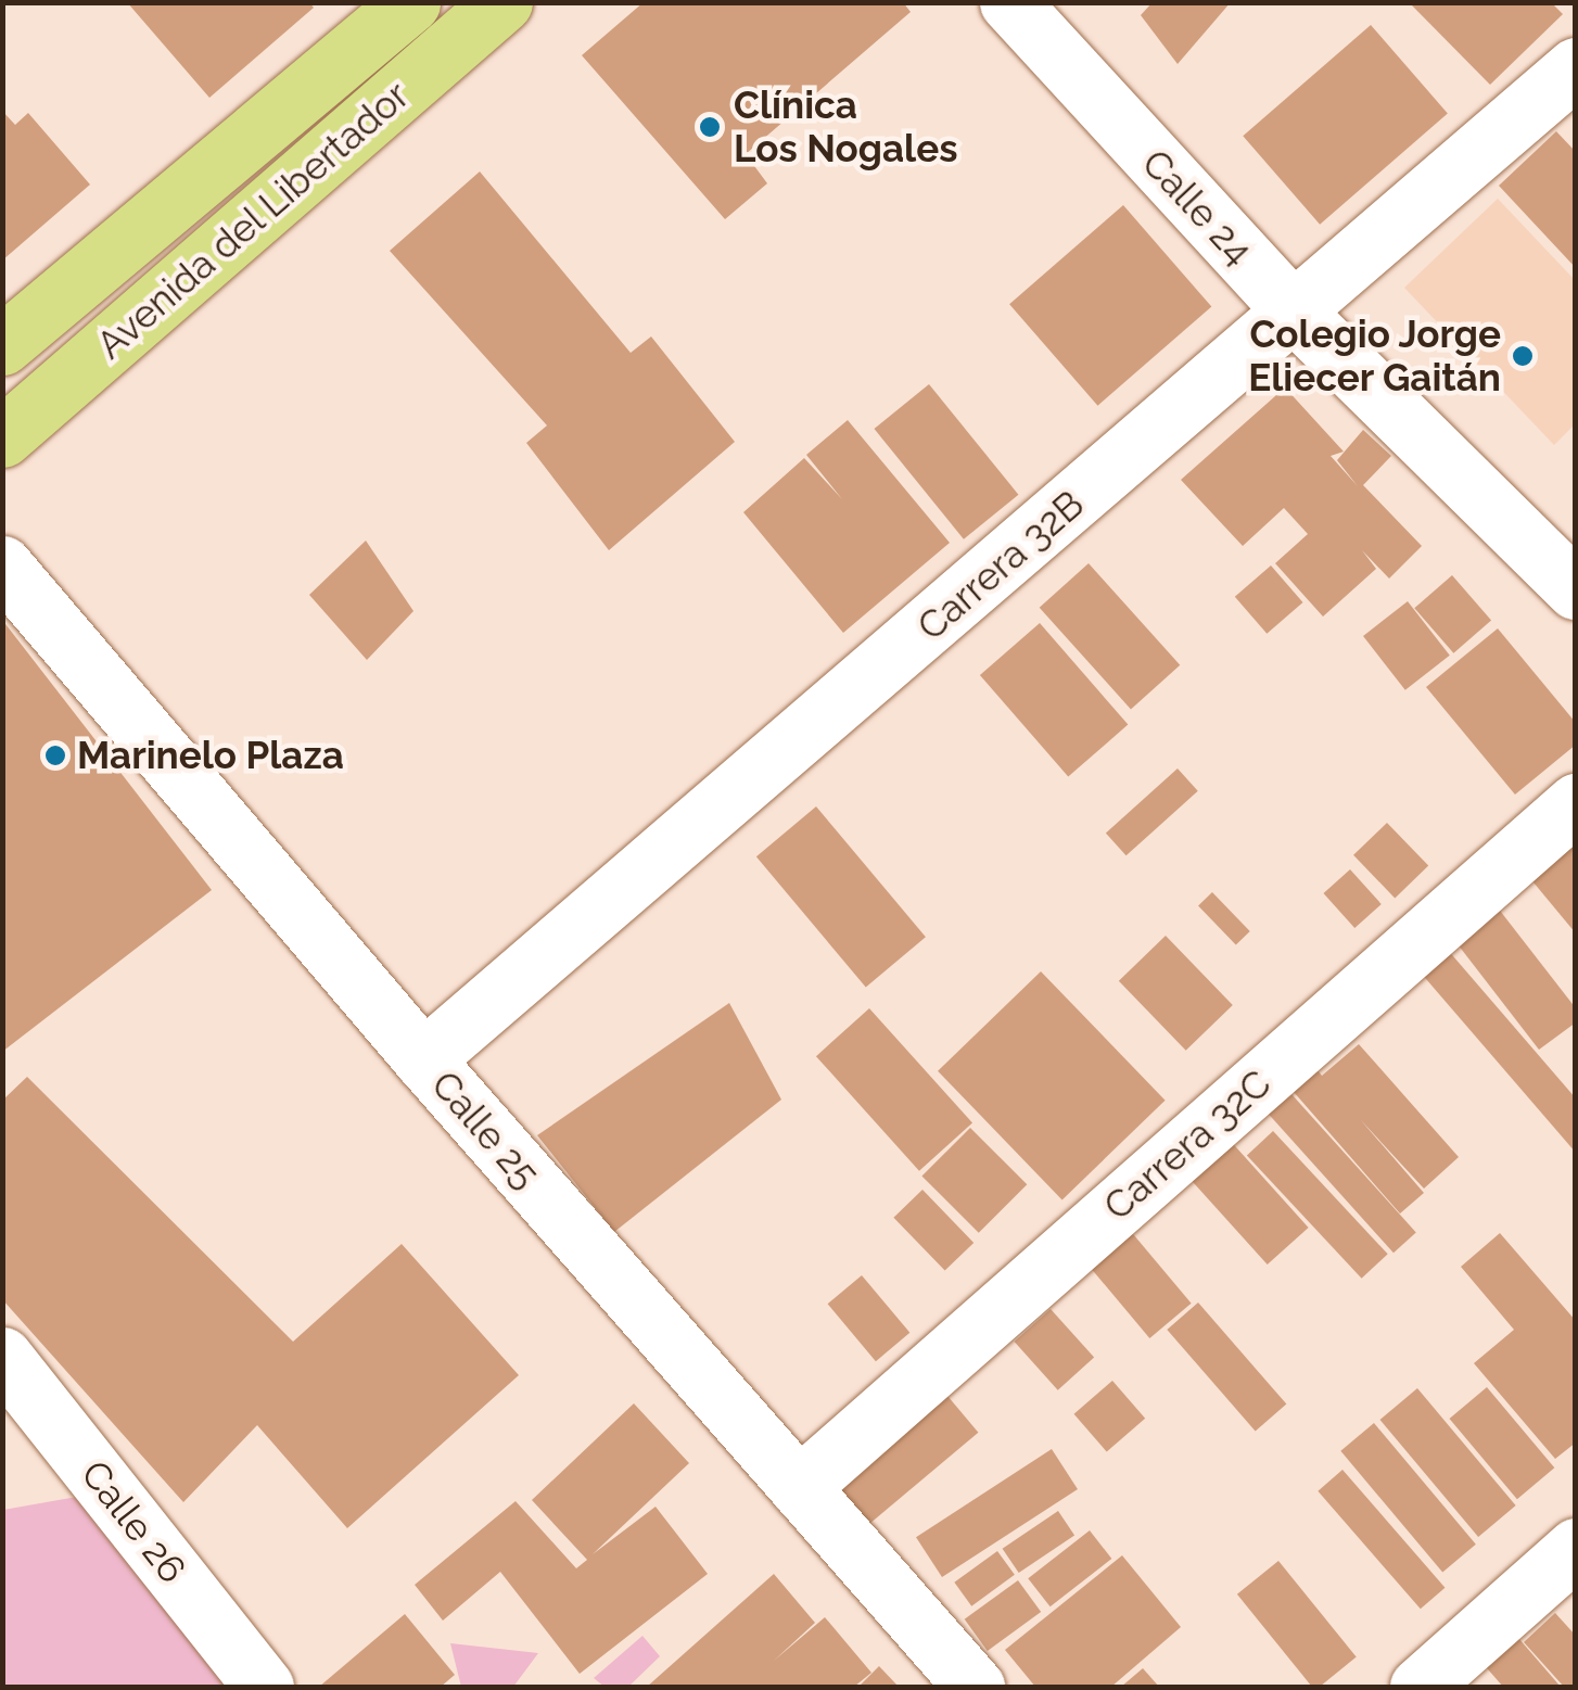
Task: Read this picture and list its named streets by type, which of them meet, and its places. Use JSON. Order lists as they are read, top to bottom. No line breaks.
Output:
{"streets":{"main road":["Avenida del Libertador"],"street":["Calle 24","Carrera 32B","Calle 25","Carrera 32C","Calle 26"]},"crossings":[["Calle 24","Carrera 32B"],["Carrera 32B","Calle 25"],["Calle 25","Carrera 32C"]],"places":["Clínica Los Nogales","Colegio Jorge Eliecer Gaitán","Marinelo Plaza"]}
